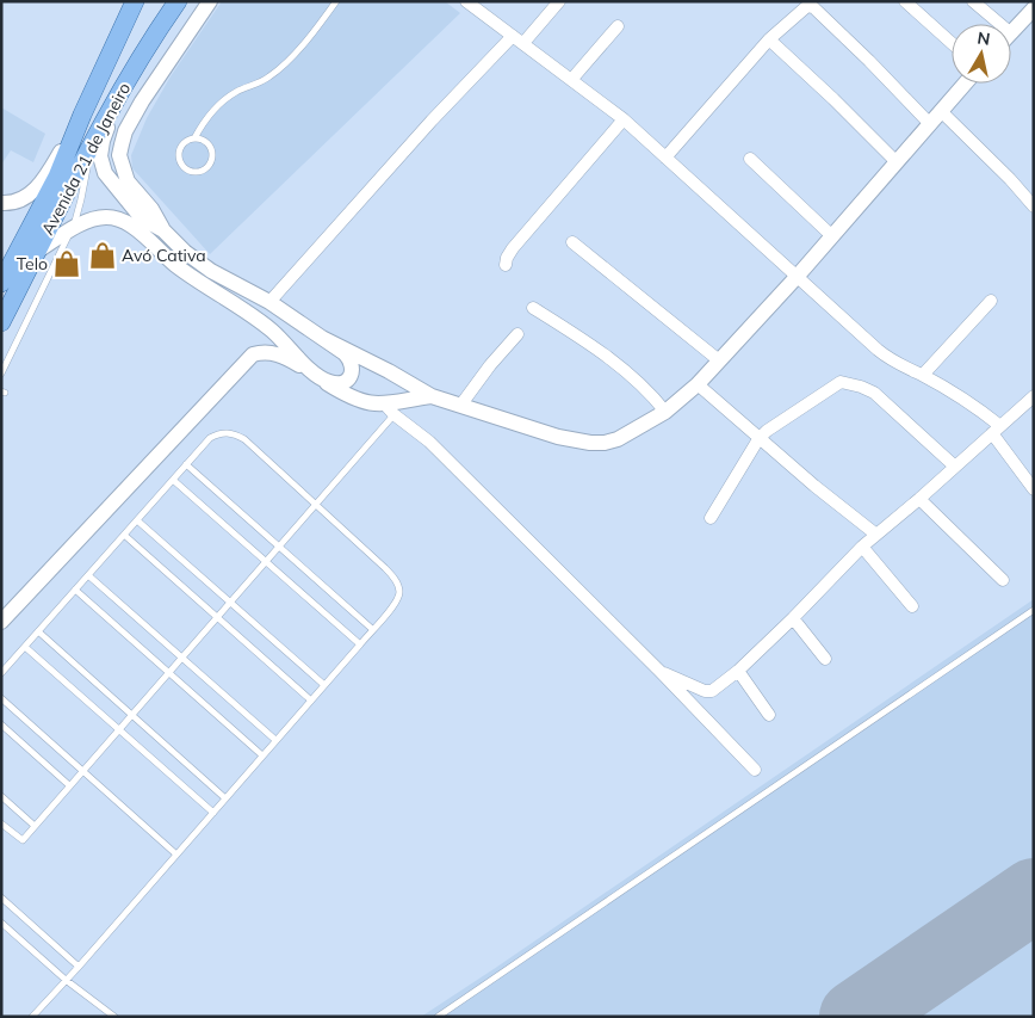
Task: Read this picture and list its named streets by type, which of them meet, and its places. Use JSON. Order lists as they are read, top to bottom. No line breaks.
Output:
{"streets":{"main road":["Avenida 21 de Janeiro"]},"places":{"shop":["Avó Cativa","Telo"]},"north":"top"}
